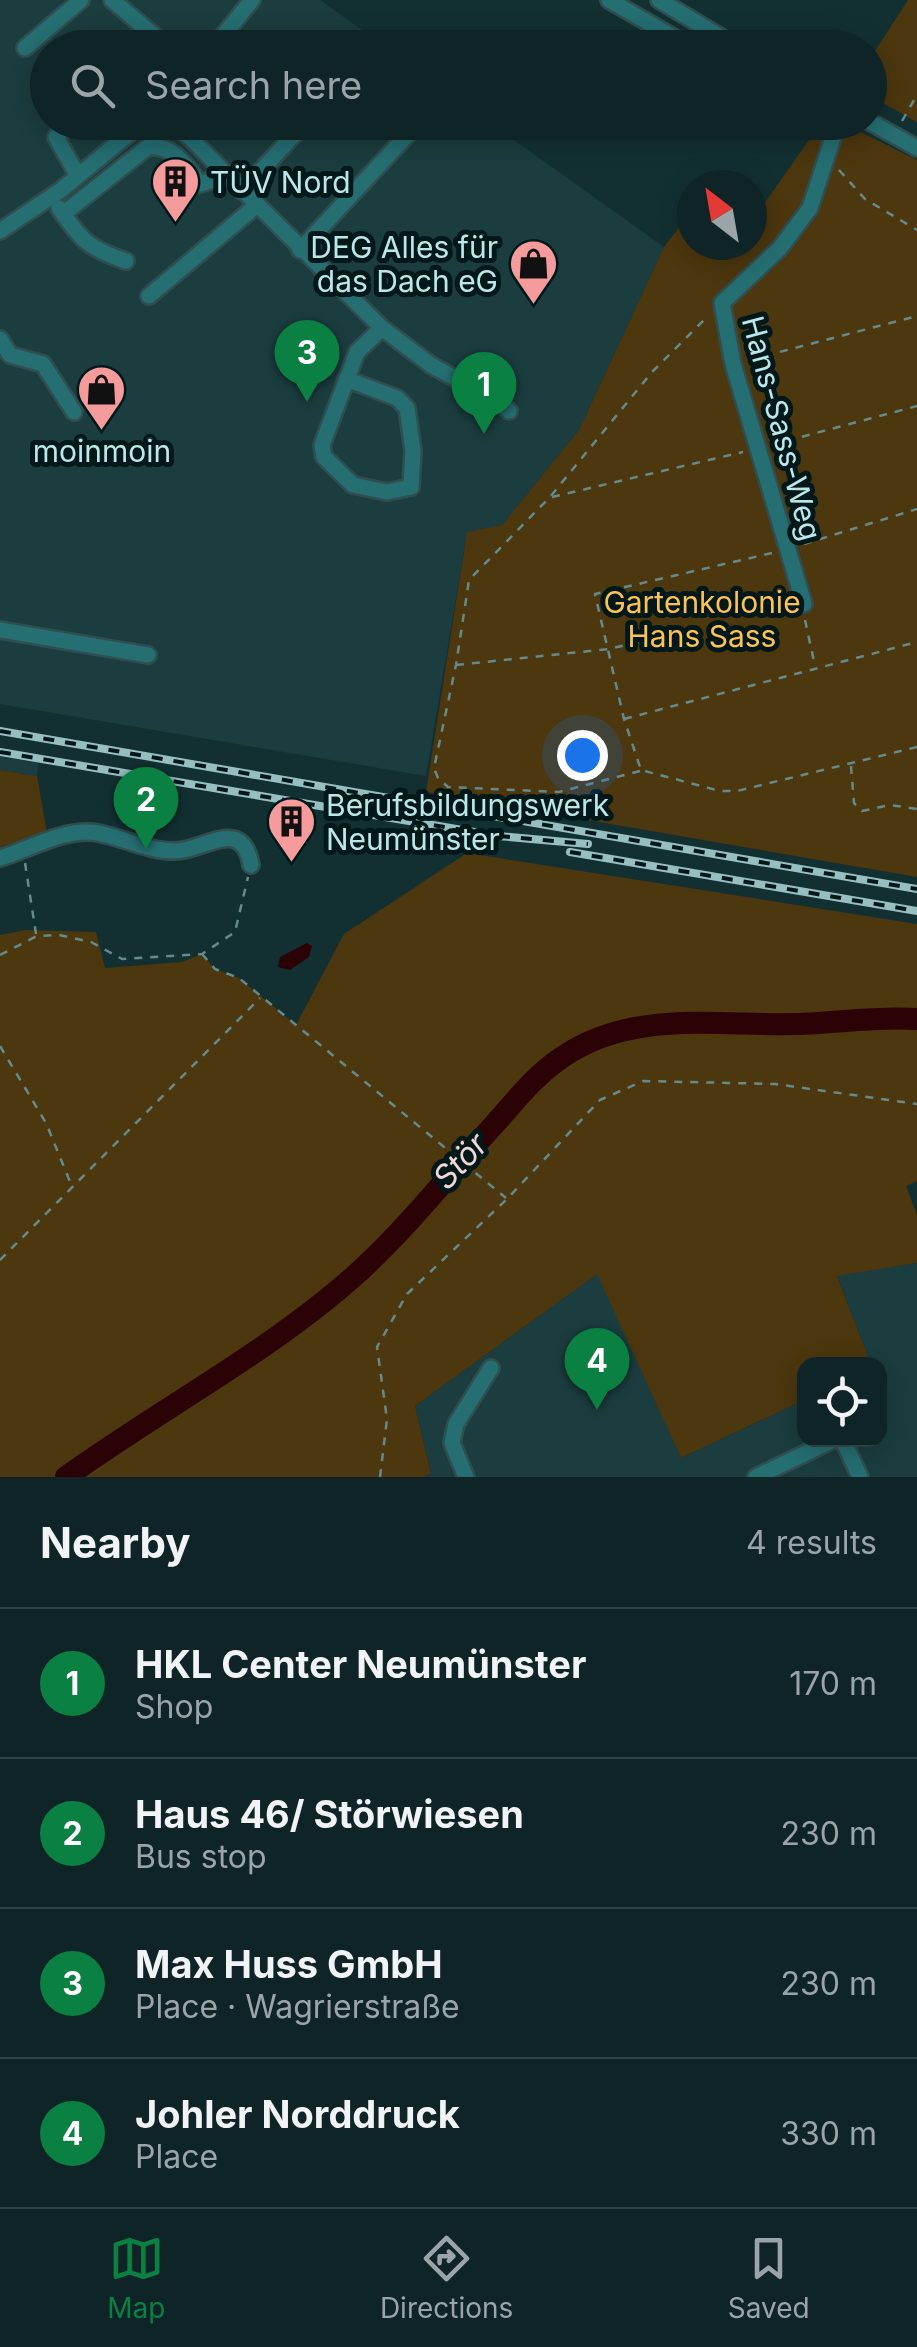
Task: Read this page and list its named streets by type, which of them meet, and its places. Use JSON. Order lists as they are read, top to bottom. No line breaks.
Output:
{"streets":{"street":["Hans-Sass-Weg"]},"water":["Stör"],"parks":["Gartenkolonie Hans Sass"],"places":{"building":["TÜV Nord","Berufsbildungswerk Neumünster"],"shop":["DEG Alles für das Dach eG","moinmoin"]},"north":"top left","page":{"search":"Search here","pins":["3","1","2","4"],"heading":["Nearby","4 results"],"list":[{"mark":"1","name":"HKL Center Neumünster","note":"Shop","value":"170 m"},{"mark":"2","name":"Haus 46/ Störwiesen","note":"Bus stop","value":"230 m"},{"mark":"3","name":"Max Huss GmbH","note":"Place · Wagrierstraße","value":"230 m"},{"mark":"4","name":"Johler Norddruck","note":"Place","value":"330 m"}],"nav":["Map","Directions","Saved"]}}
